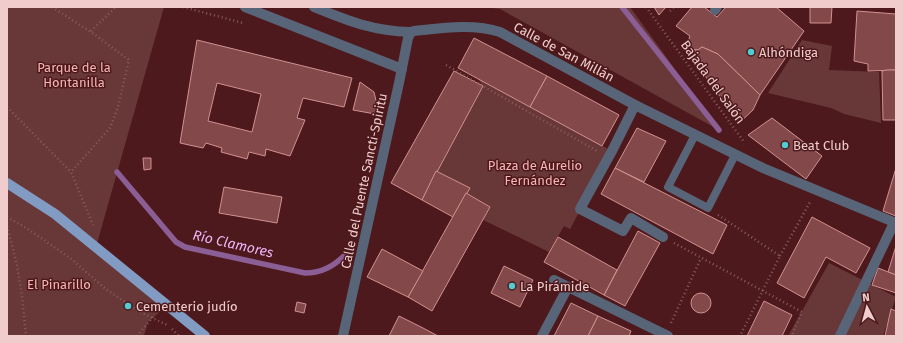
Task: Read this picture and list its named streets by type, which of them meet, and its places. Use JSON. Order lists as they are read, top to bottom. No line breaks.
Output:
{"streets":{"street":["Calle de San Millán","Calle del Puente Sancti-Spiritu"],"path":["Bajada del Salón"]},"crossings":[["Calle de San Millán","Calle del Puente Sancti-Spiritu"]],"water":["Río Clamores"],"parks":["Parque de la Hontanilla","Plaza de Aurelio Fernández","El Pinarillo"],"places":["Alhóndiga","Beat Club","La Pirámide","Cementerio judío"],"north":"top"}
